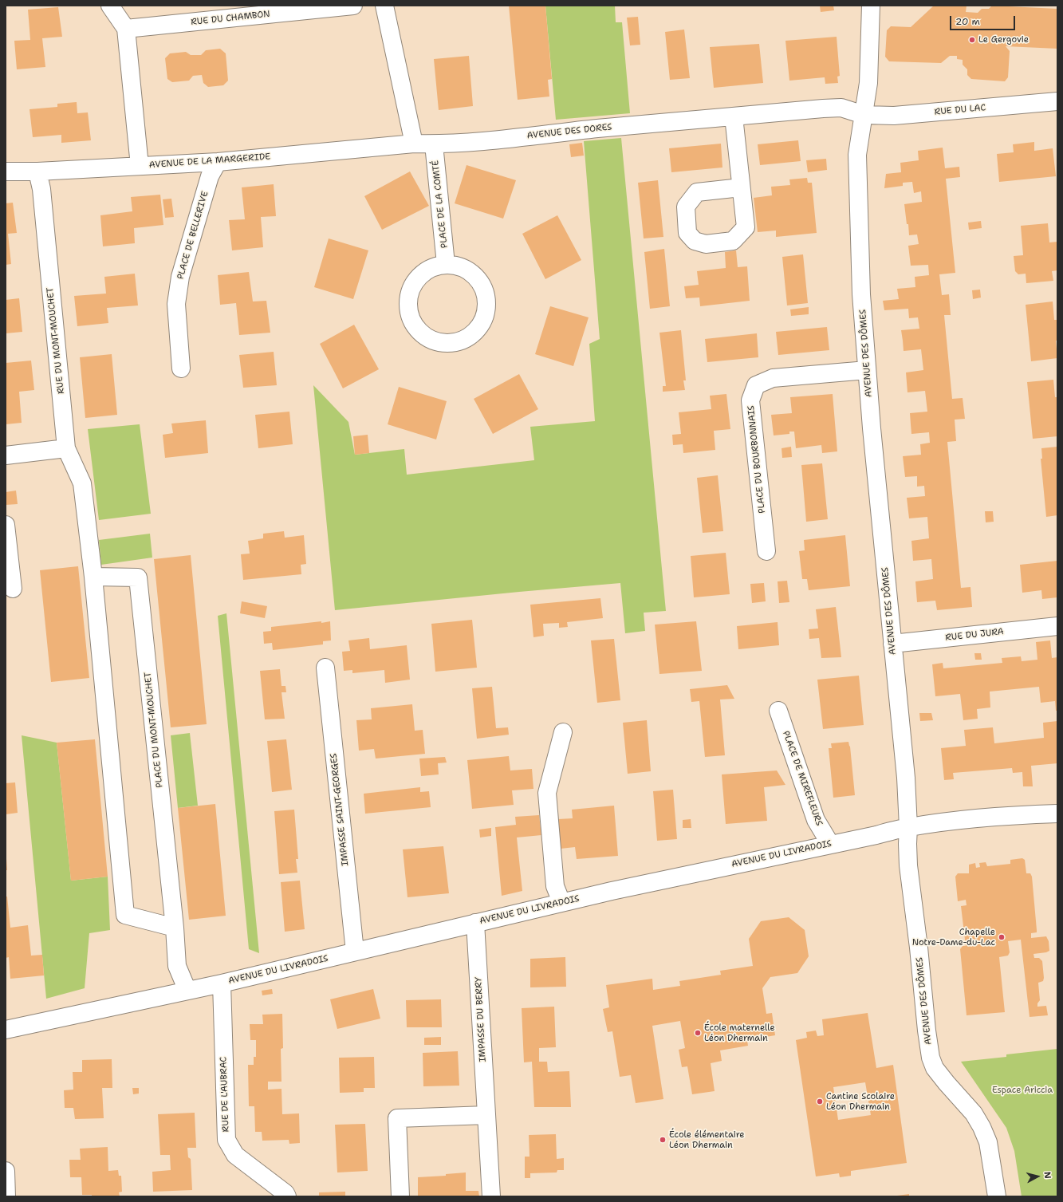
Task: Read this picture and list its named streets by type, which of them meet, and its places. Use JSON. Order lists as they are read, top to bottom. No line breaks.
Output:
{"streets":{"street":["RUE DU CHAMBON","RUE DU LAC","AVENUE DES DORES","AVENUE DE LA MARGERIDE","PLACE DE LA COMTÉ","PLACE DE BELLERIVE","RUE DU MONT-MOUCHET","AVENUE DES DÔMES","PLACE DU BOURBONNAIS","RUE DU JURA","PLACE DU MONT-MOUCHET","PLACE DE MIREFLEURS","IMPASSE SAINT-GEORGES","AVENUE DU LIVRADOIS","IMPASSE DU BERRY","RUE DE L'AUBRAC"]},"crossings":[["RUE DU LAC","AVENUE DES DORES"],["RUE DU LAC","AVENUE DES DÔMES"],["AVENUE DES DORES","AVENUE DE LA MARGERIDE"],["AVENUE DES DORES","PLACE DE LA COMTÉ"],["AVENUE DES DORES","AVENUE DES DÔMES"],["AVENUE DE LA MARGERIDE","PLACE DE BELLERIVE"],["AVENUE DE LA MARGERIDE","RUE DU MONT-MOUCHET"],["AVENUE DES DÔMES","PLACE DU BOURBONNAIS"],["AVENUE DES DÔMES","RUE DU JURA"],["AVENUE DES DÔMES","AVENUE DU LIVRADOIS"],["PLACE DU MONT-MOUCHET","AVENUE DU LIVRADOIS"],["PLACE DE MIREFLEURS","AVENUE DU LIVRADOIS"],["IMPASSE SAINT-GEORGES","AVENUE DU LIVRADOIS"],["AVENUE DU LIVRADOIS","IMPASSE DU BERRY"],["AVENUE DU LIVRADOIS","RUE DE L'AUBRAC"]],"parks":["Espace Ariccia"],"places":["Le Gergovie","Chapelle Notre-Dame-du-Lac","École maternelle Léon Dhermain","Cantine Scolaire Léon Dhermain","École élémentaire Léon Dhermain"],"scale_bar":"20 m","north":"right"}
